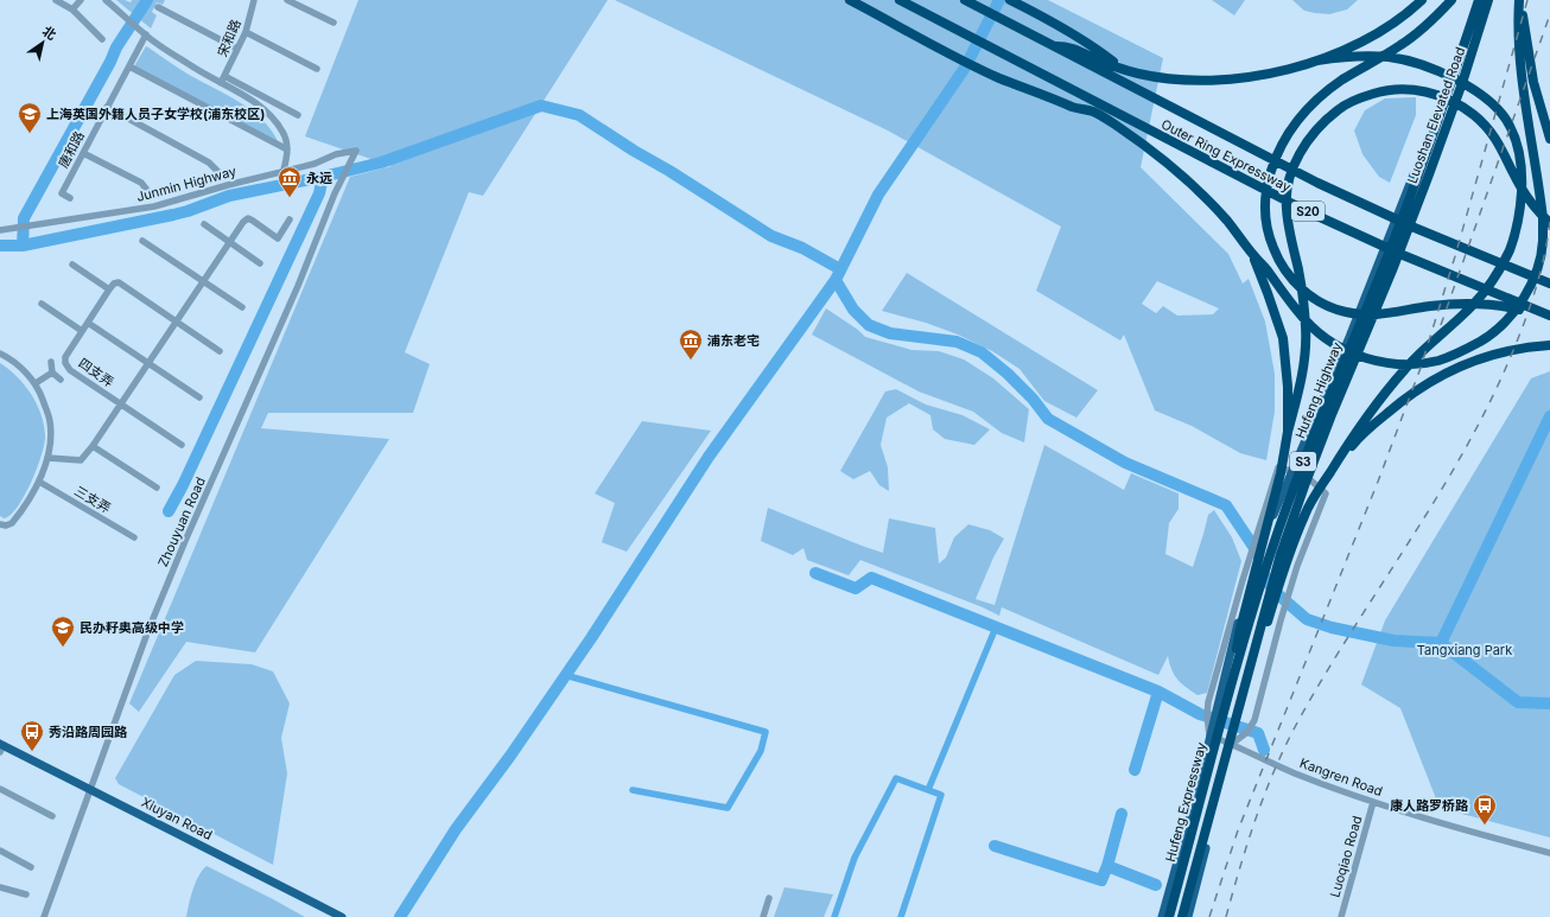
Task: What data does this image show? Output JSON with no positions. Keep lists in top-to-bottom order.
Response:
{
  "streets": {
    "highway": [
      "Luoshan Elevated Road",
      "Outer Ring Expressway",
      "S20",
      "Hufeng Highway",
      "S3",
      "Hufeng Expressway"
    ],
    "main road": ["Xiuyan Road"],
    "street": [
      "宋和路",
      "唐和路",
      "Junmin Highway",
      "四支弄",
      "三支弄",
      "Zhouyuan Road",
      "Kangren Road",
      "Luoqiao Road"
    ]
  },
  "crossings": [
    ["Luoshan Elevated Road", "Hufeng Highway"],
    ["Junmin Highway", "Zhouyuan Road"],
    ["Hufeng Highway", "Hufeng Expressway"],
    ["Zhouyuan Road", "Xiuyan Road"],
    ["Kangren Road", "Luoqiao Road"]
  ],
  "parks": ["Tangxiang Park"],
  "places": {
    "school or university": ["上海英国外籍人员子女学校(浦东校区)", "民办籽奥高级中学"],
    "museum": ["永远", "浦东老宅"],
    "bus stop": ["秀沿路周园路", "康人路罗桥路"]
  },
  "north": "top right"
}
